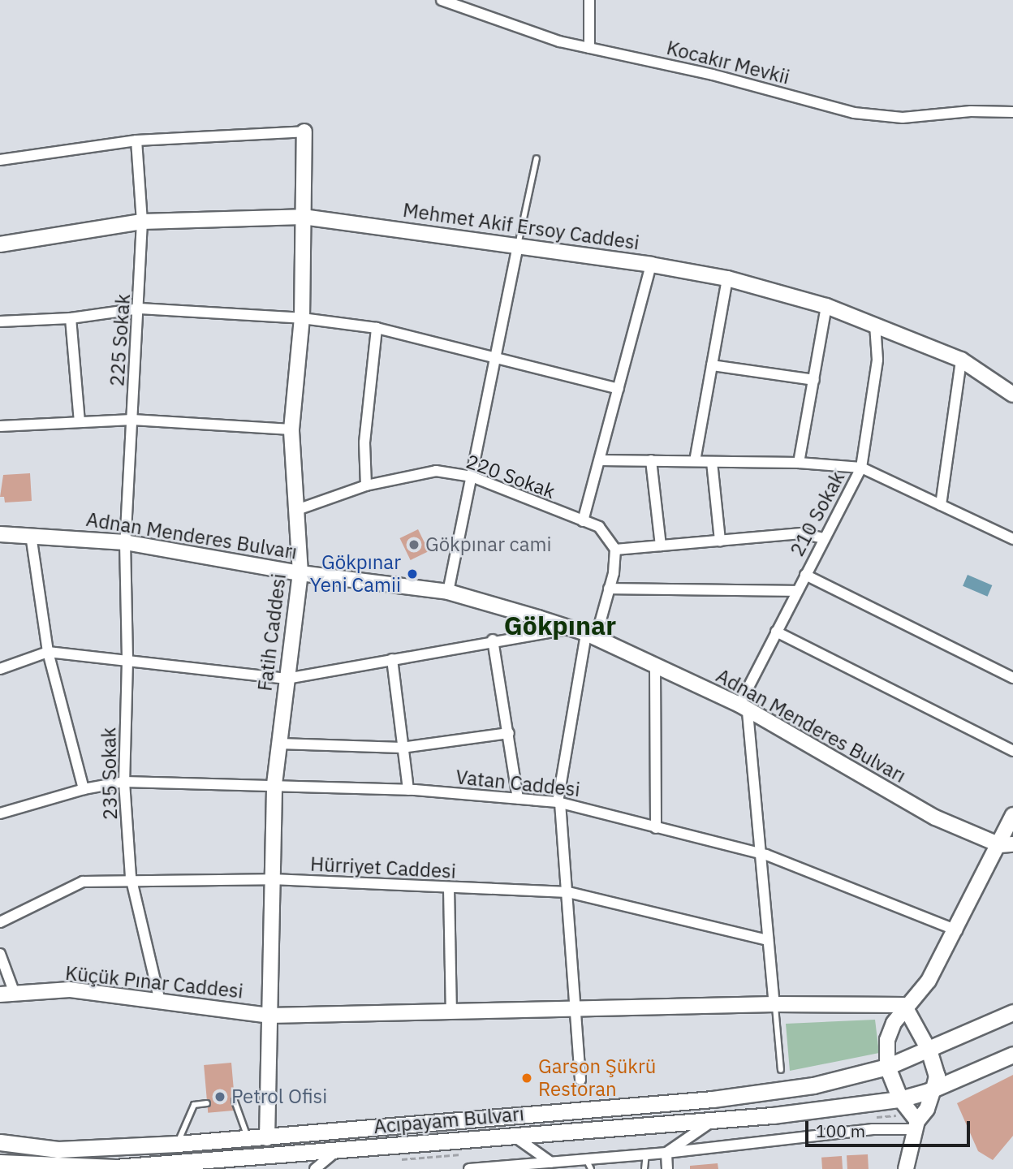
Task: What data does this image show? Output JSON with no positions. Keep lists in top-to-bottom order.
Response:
{
  "streets": {
    "main road": ["Acıpayam Bulvarı"],
    "street": [
      "Kocakır Mevkii",
      "Mehmet Akif Ersoy Caddesi",
      "225 Sokak",
      "220 Sokak",
      "210 Sokak",
      "Adnan Menderes Bulvarı",
      "Fatih Caddesi",
      "235 Sokak",
      "Vatan Caddesi",
      "Hürriyet Caddesi",
      "Küçük Pınar Caddesi"
    ]
  },
  "crossings": [
    ["Mehmet Akif Ersoy Caddesi", "225 Sokak"],
    ["Mehmet Akif Ersoy Caddesi", "210 Sokak"],
    ["Mehmet Akif Ersoy Caddesi", "Fatih Caddesi"],
    ["225 Sokak", "Adnan Menderes Bulvarı"],
    ["225 Sokak", "235 Sokak"],
    ["220 Sokak", "Fatih Caddesi"],
    ["210 Sokak", "Adnan Menderes Bulvarı"],
    ["Adnan Menderes Bulvarı", "Fatih Caddesi"],
    ["Adnan Menderes Bulvarı", "235 Sokak"],
    ["Fatih Caddesi", "Vatan Caddesi"],
    ["Fatih Caddesi", "Hürriyet Caddesi"],
    ["Fatih Caddesi", "Küçük Pınar Caddesi"],
    ["Fatih Caddesi", "Acıpayam Bulvarı"],
    ["235 Sokak", "Vatan Caddesi"],
    ["235 Sokak", "Hürriyet Caddesi"],
    ["235 Sokak", "Küçük Pınar Caddesi"]
  ],
  "districts": ["Gökpınar"],
  "places": [
    "Gökpınar cami",
    "Gökpınar Yeni Camii",
    "Garson Şükrü Restoran",
    "Petrol Ofisi"
  ],
  "scale_bar": "100 m"
}
